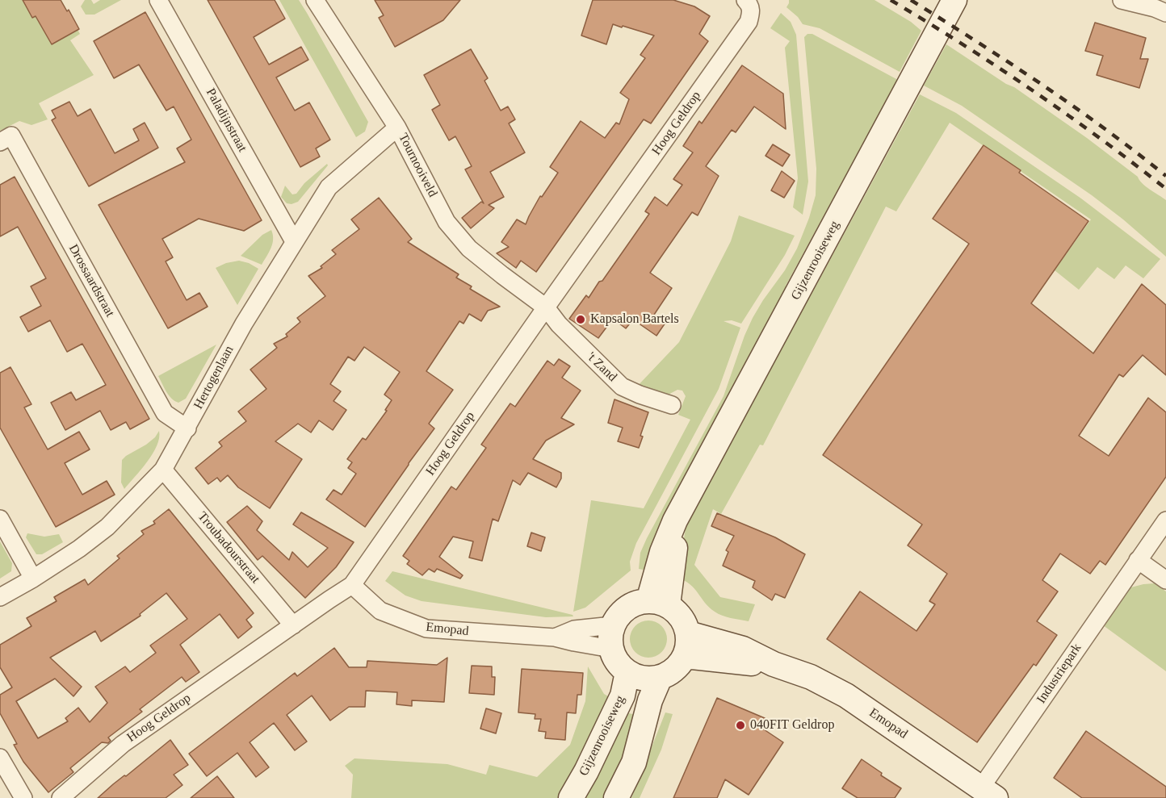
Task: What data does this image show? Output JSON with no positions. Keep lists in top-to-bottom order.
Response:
{
  "streets": {
    "main road": ["Gijzenrooiseweg", "Emopad"],
    "street": [
      "Paladijnstraat",
      "Hoog Geldrop",
      "Tournooiveld",
      "Drossaardstraat",
      "'t Zand",
      "Hertogenlaan",
      "Troubadourstraat",
      "Industriepark"
    ]
  },
  "crossings": [
    ["Paladijnstraat", "Hertogenlaan"],
    ["Hoog Geldrop", "Tournooiveld"],
    ["Hoog Geldrop", "'t Zand"],
    ["Hoog Geldrop", "Troubadourstraat"],
    ["Hoog Geldrop", "Emopad"],
    ["Tournooiveld", "'t Zand"],
    ["Tournooiveld", "Hertogenlaan"],
    ["Gijzenrooiseweg", "Emopad"],
    ["Drossaardstraat", "Hertogenlaan"],
    ["Hertogenlaan", "Troubadourstraat"],
    ["Emopad", "Industriepark"]
  ],
  "places": ["Kapsalon Bartels", "040FIT Geldrop"]
}
